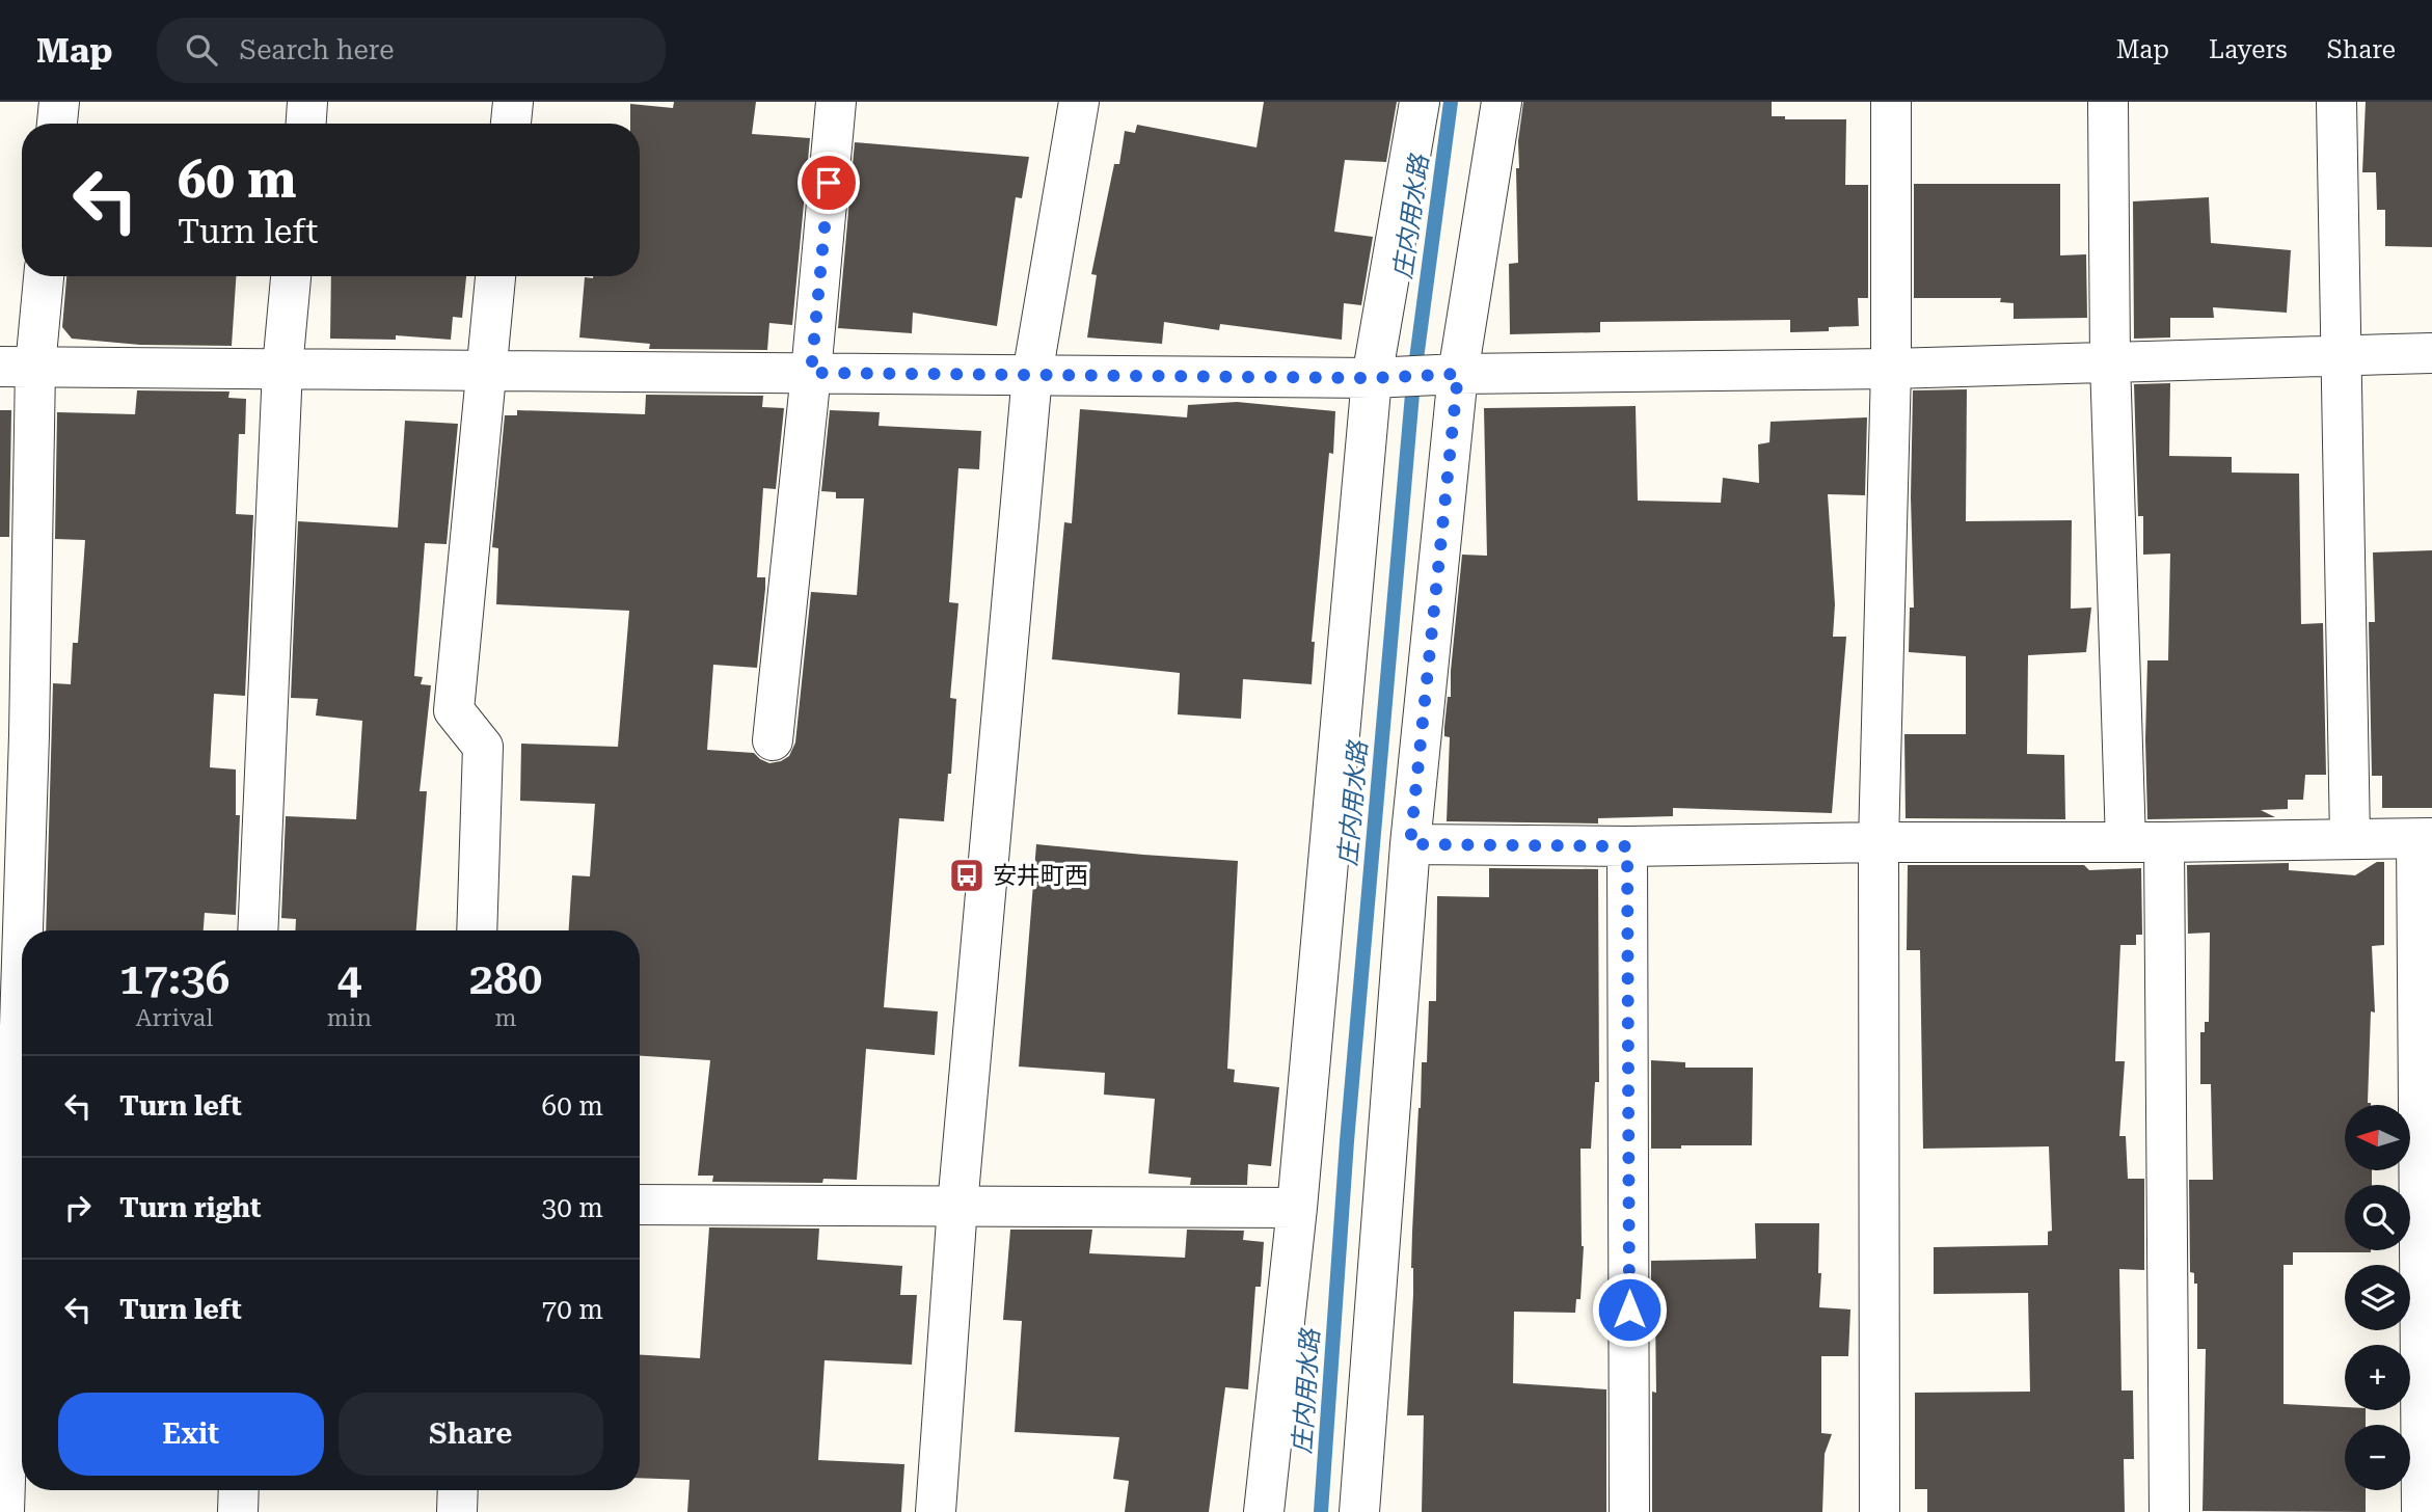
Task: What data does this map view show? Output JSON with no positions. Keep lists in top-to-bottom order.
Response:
{
  "water": ["庄内用水路"],
  "places": {
    "bus stop": ["安井町西"]
  },
  "north": "left",
  "page": {
    "header": "Map",
    "search": "Search here",
    "nav": ["Map", "Layers", "Share"],
    "turn": ["60 m", "Turn left"],
    "eta": [
      "17:36",
      "Arrival",
      "4",
      "min",
      "280",
      "m"
    ],
    "list": [
      {
        "name": "Turn left",
        "value": "60 m"
      },
      {
        "name": "Turn right",
        "value": "30 m"
      },
      {
        "name": "Turn left",
        "value": "70 m"
      }
    ],
    "map_buttons": ["+", "−"],
    "buttons": ["Exit", "Share"]
  }
}
